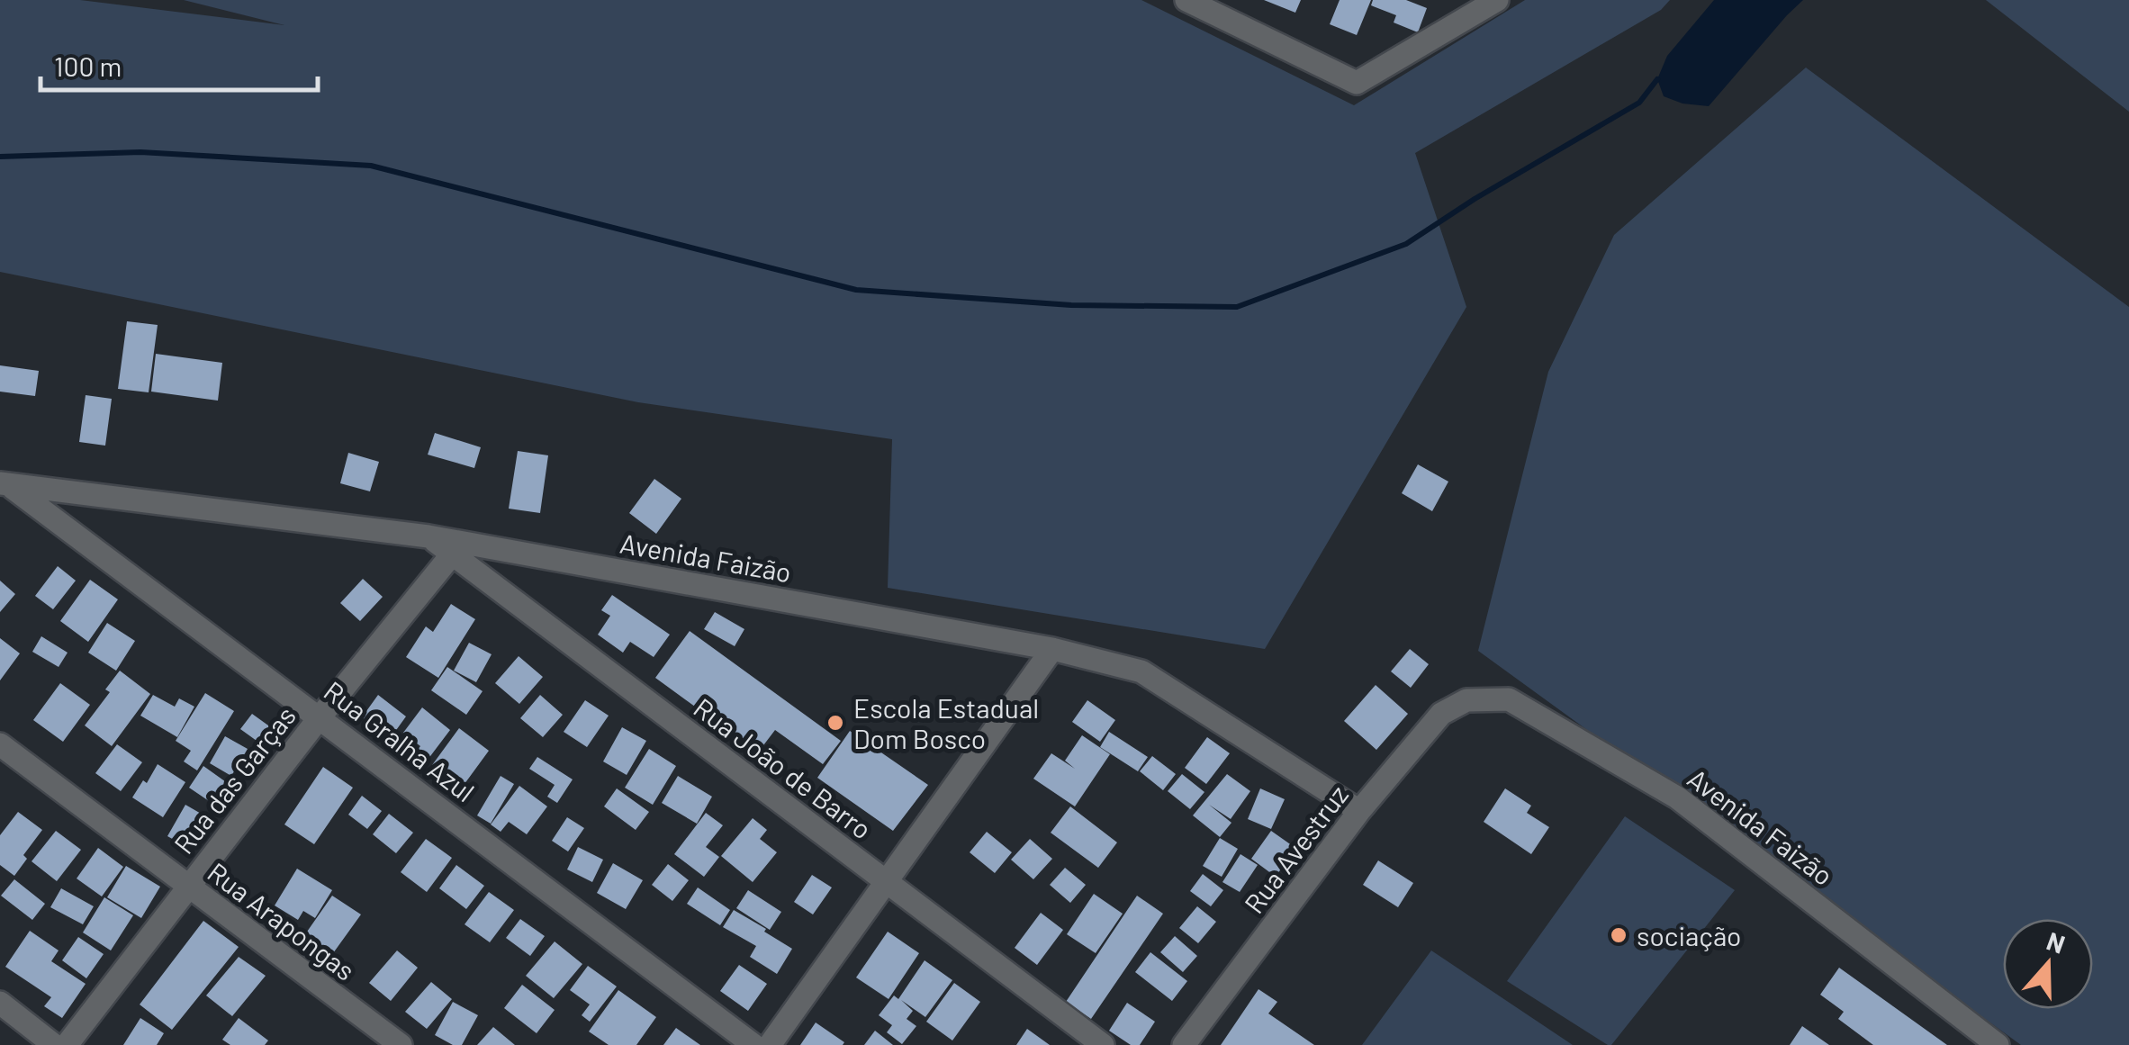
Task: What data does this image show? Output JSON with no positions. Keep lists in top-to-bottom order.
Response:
{
  "streets": {
    "street": [
      "Avenida Faizão",
      "Rua Gralha Azul",
      "Rua João de Barro",
      "Rua das Garças",
      "Rua Avestruz",
      "Rua Arapongas"
    ]
  },
  "crossings": [
    ["Avenida Faizão", "Rua Gralha Azul"],
    ["Avenida Faizão", "Rua João de Barro"],
    ["Avenida Faizão", "Rua Avestruz"],
    ["Rua Gralha Azul", "Rua das Garças"],
    ["Rua João de Barro", "Rua das Garças"],
    ["Rua das Garças", "Rua Arapongas"]
  ],
  "places": ["Escola Estadual Dom Bosco", "sociação"],
  "scale_bar": "100 m",
  "north": "top"
}
